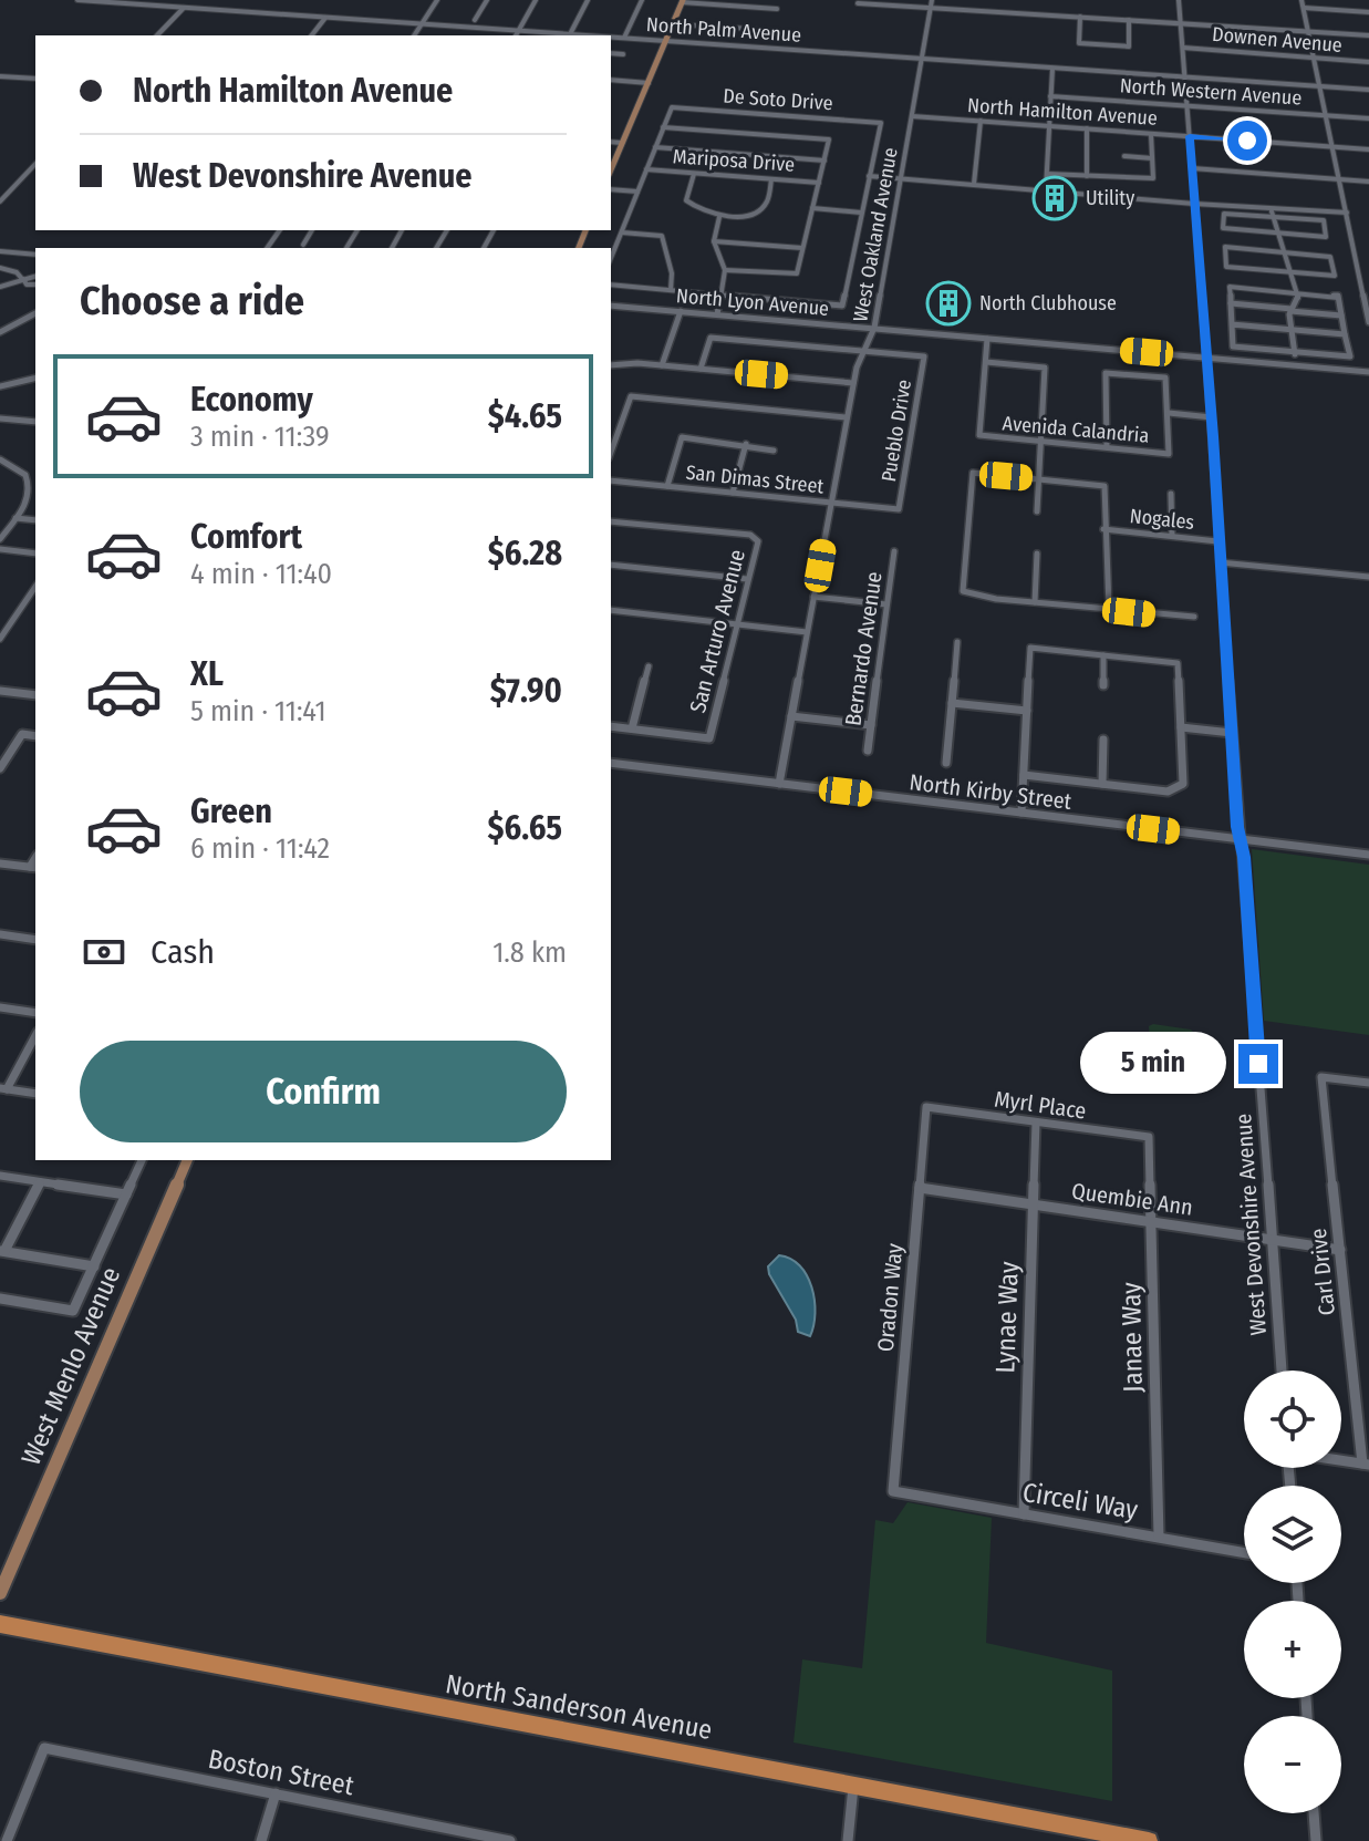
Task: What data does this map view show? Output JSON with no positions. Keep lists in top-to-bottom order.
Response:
{
  "streets": {
    "highway": ["North Sanderson Avenue"],
    "main road": ["West Menlo Avenue"],
    "street": [
      "North Palm Avenue",
      "Downen Avenue",
      "North Western Avenue",
      "De Soto Drive",
      "North Hamilton Avenue",
      "Mariposa Drive",
      "West Oakland Avenue",
      "North Lyon Avenue",
      "Avenida Calandria",
      "Pueblo Drive",
      "San Dimas Street",
      "Nogales",
      "San Arturo Avenue",
      "Bernardo Avenue",
      "North Kirby Street",
      "Myrl Place",
      "Quembie Ann",
      "West Devonshire Avenue",
      "Carl Drive",
      "Oradon Way",
      "Lynae Way",
      "Janae Way",
      "Circeli Way",
      "Boston Street"
    ]
  },
  "crossings": [
    ["North Palm Avenue", "West Oakland Avenue"],
    ["North Palm Avenue", "West Devonshire Avenue"],
    ["Downen Avenue", "West Devonshire Avenue"],
    ["North Western Avenue", "West Devonshire Avenue"],
    ["North Hamilton Avenue", "West Oakland Avenue"],
    ["North Hamilton Avenue", "West Devonshire Avenue"],
    ["West Oakland Avenue", "North Lyon Avenue"],
    ["West Oakland Avenue", "Pueblo Drive"],
    ["West Oakland Avenue", "San Dimas Street"],
    ["West Oakland Avenue", "North Kirby Street"],
    ["North Lyon Avenue", "West Devonshire Avenue"],
    ["Pueblo Drive", "San Dimas Street"],
    ["Nogales", "West Devonshire Avenue"],
    ["North Kirby Street", "West Devonshire Avenue"],
    ["Myrl Place", "Oradon Way"],
    ["Myrl Place", "Lynae Way"],
    ["Myrl Place", "Janae Way"],
    ["Quembie Ann", "West Devonshire Avenue"],
    ["Quembie Ann", "Carl Drive"],
    ["Quembie Ann", "Oradon Way"],
    ["Quembie Ann", "Lynae Way"],
    ["Quembie Ann", "Janae Way"],
    ["Oradon Way", "Circeli Way"],
    ["Lynae Way", "Circeli Way"],
    ["Janae Way", "Circeli Way"]
  ],
  "places": {
    "building": ["Utility", "North Clubhouse"]
  },
  "page": {
    "banner": ["North Hamilton Avenue", "West Devonshire Avenue"],
    "heading": "Choose a ride",
    "list": [
      {
        "name": "Economy",
        "note": "3 min · 11:39",
        "value": "$4.65"
      },
      {
        "name": "Comfort",
        "note": "4 min · 11:40",
        "value": "$6.28"
      },
      {
        "name": "XL",
        "note": "5 min · 11:41",
        "value": "$7.90"
      },
      {
        "name": "Green",
        "note": "6 min · 11:42",
        "value": "$6.65"
      }
    ],
    "pay": ["Cash", "1.8 km"],
    "buttons": "Confirm",
    "bubble": "5 min",
    "map_buttons": ["+", "−"]
  }
}
